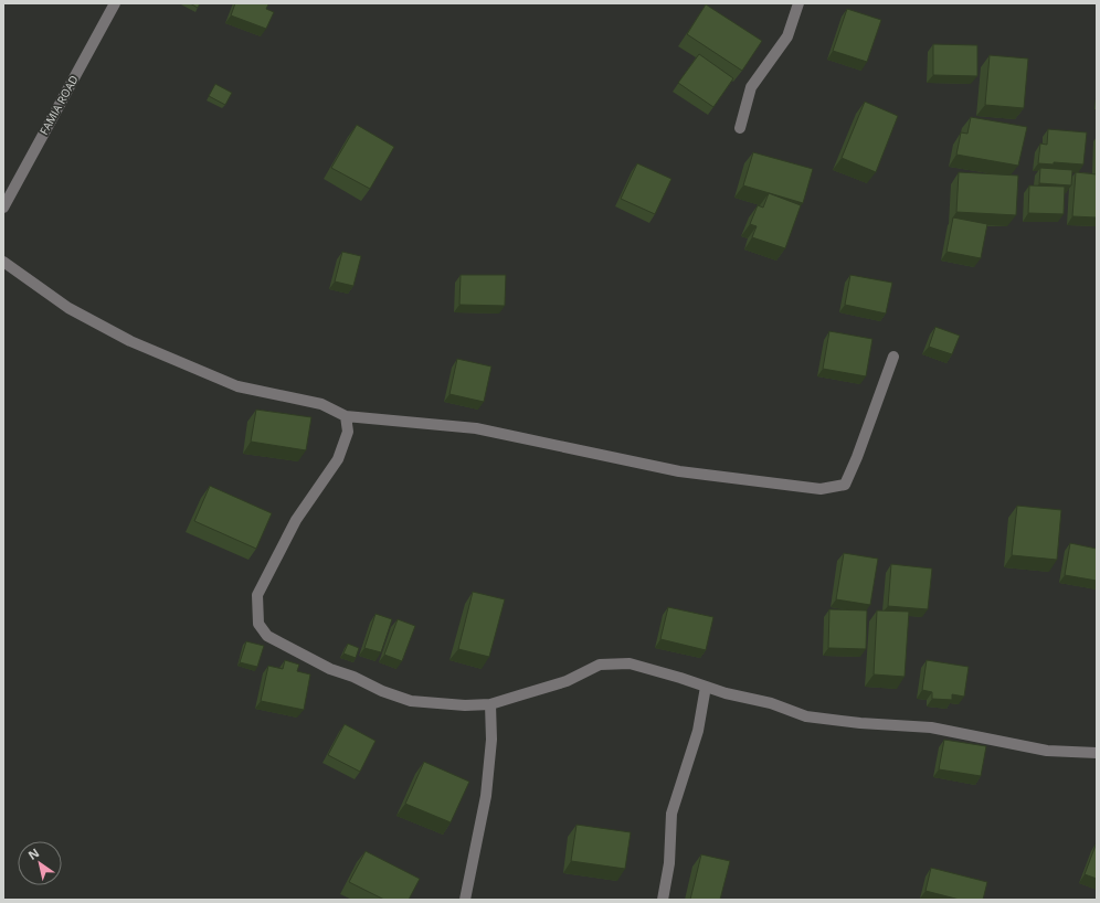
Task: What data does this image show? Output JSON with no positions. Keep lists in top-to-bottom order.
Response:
{
  "streets": {
    "street": ["FAMIA ROAD"]
  },
  "north": "top left"
}
